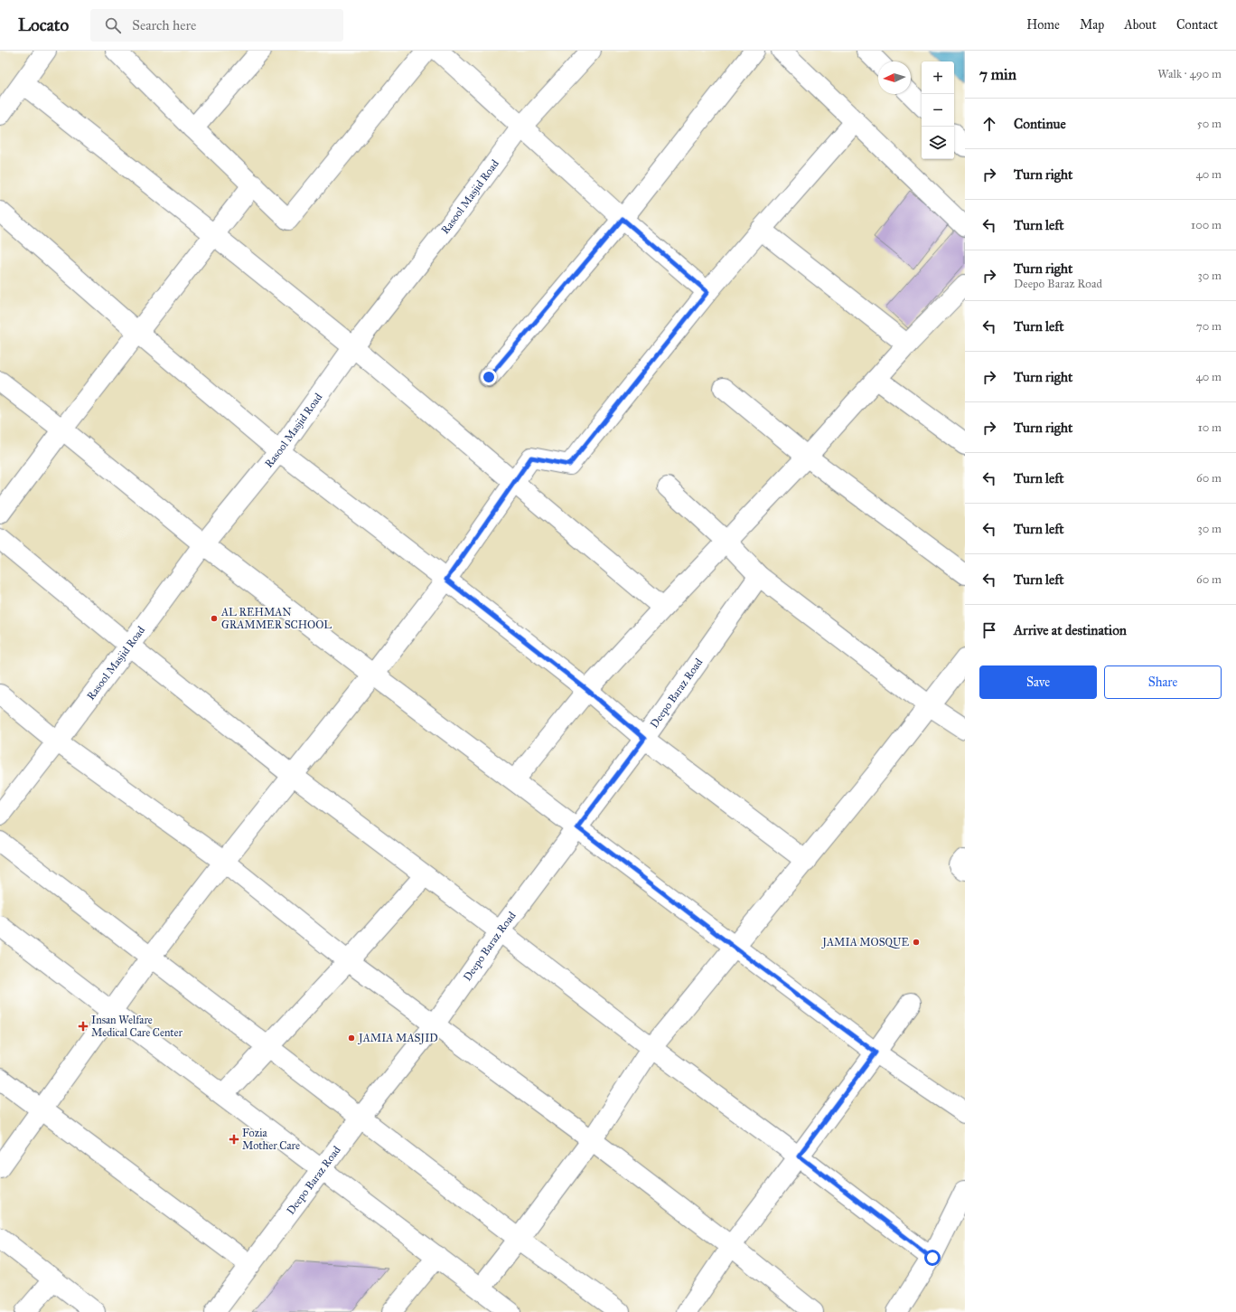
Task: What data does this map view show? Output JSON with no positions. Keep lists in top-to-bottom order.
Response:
{
  "streets": {
    "street": ["Rasool Masjid Road", "Deepo Baraz Road"]
  },
  "places": {
    "other": ["AL REHMAN GRAMMER SCHOOL", "JAMIA MOSQUE", "JAMIA MASJID"],
    "health": ["Insan Welfare Medical Care Center", "Fozia Mother Care"]
  },
  "north": "left",
  "page": {
    "header": "Locato",
    "search": "Search here",
    "nav": [
      "Home",
      "Map",
      "About",
      "Contact"
    ],
    "heading": ["7 min", "Walk · 490 m"],
    "map_buttons": ["+", "−"],
    "list": [
      ["Continue", "50 m"],
      ["Turn right", "40 m"],
      ["Turn left", "100 m"],
      ["Turn right", "Deepo Baraz Road", "30 m"],
      ["Turn left", "70 m"],
      ["Turn right", "40 m"],
      ["Turn right", "10 m"],
      ["Turn left", "60 m"],
      ["Turn left", "30 m"],
      ["Turn left", "60 m"],
      "Arrive at destination"
    ],
    "buttons": ["Save", "Share"]
  }
}
